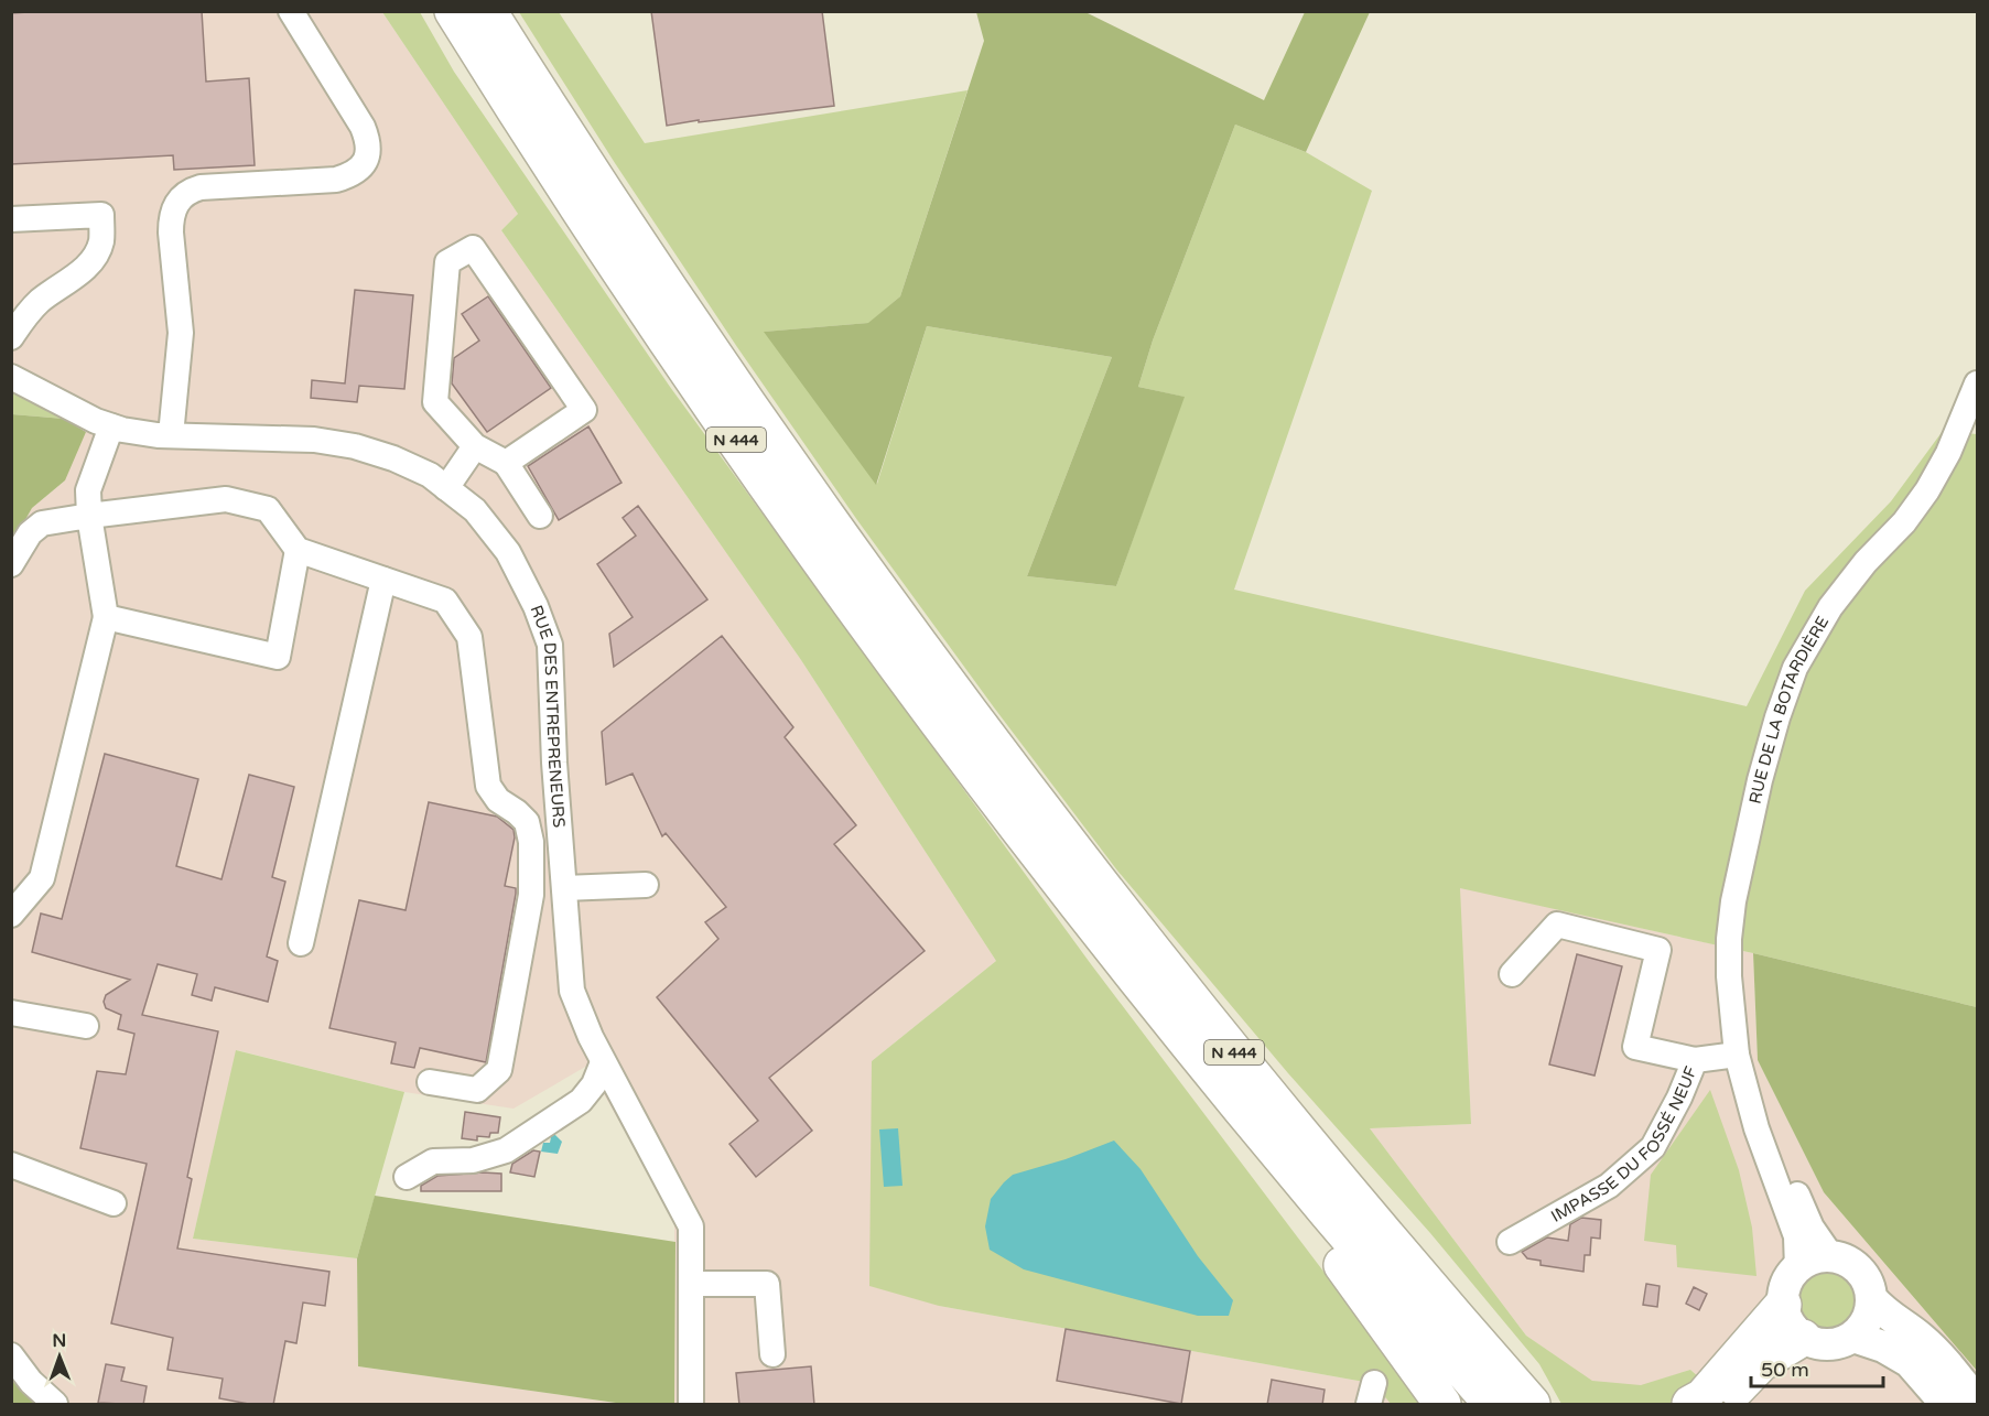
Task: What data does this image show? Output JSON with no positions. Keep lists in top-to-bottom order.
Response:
{
  "streets": {
    "highway": ["N 444"],
    "street": ["RUE DE LA BOTARDIÈRE", "RUE DES ENTREPRENEURS", "IMPASSE DU FOSSÉ NEUF"]
  },
  "crossings": [
    ["RUE DE LA BOTARDIÈRE", "IMPASSE DU FOSSÉ NEUF"]
  ],
  "scale_bar": "50 m",
  "north": "top"
}
